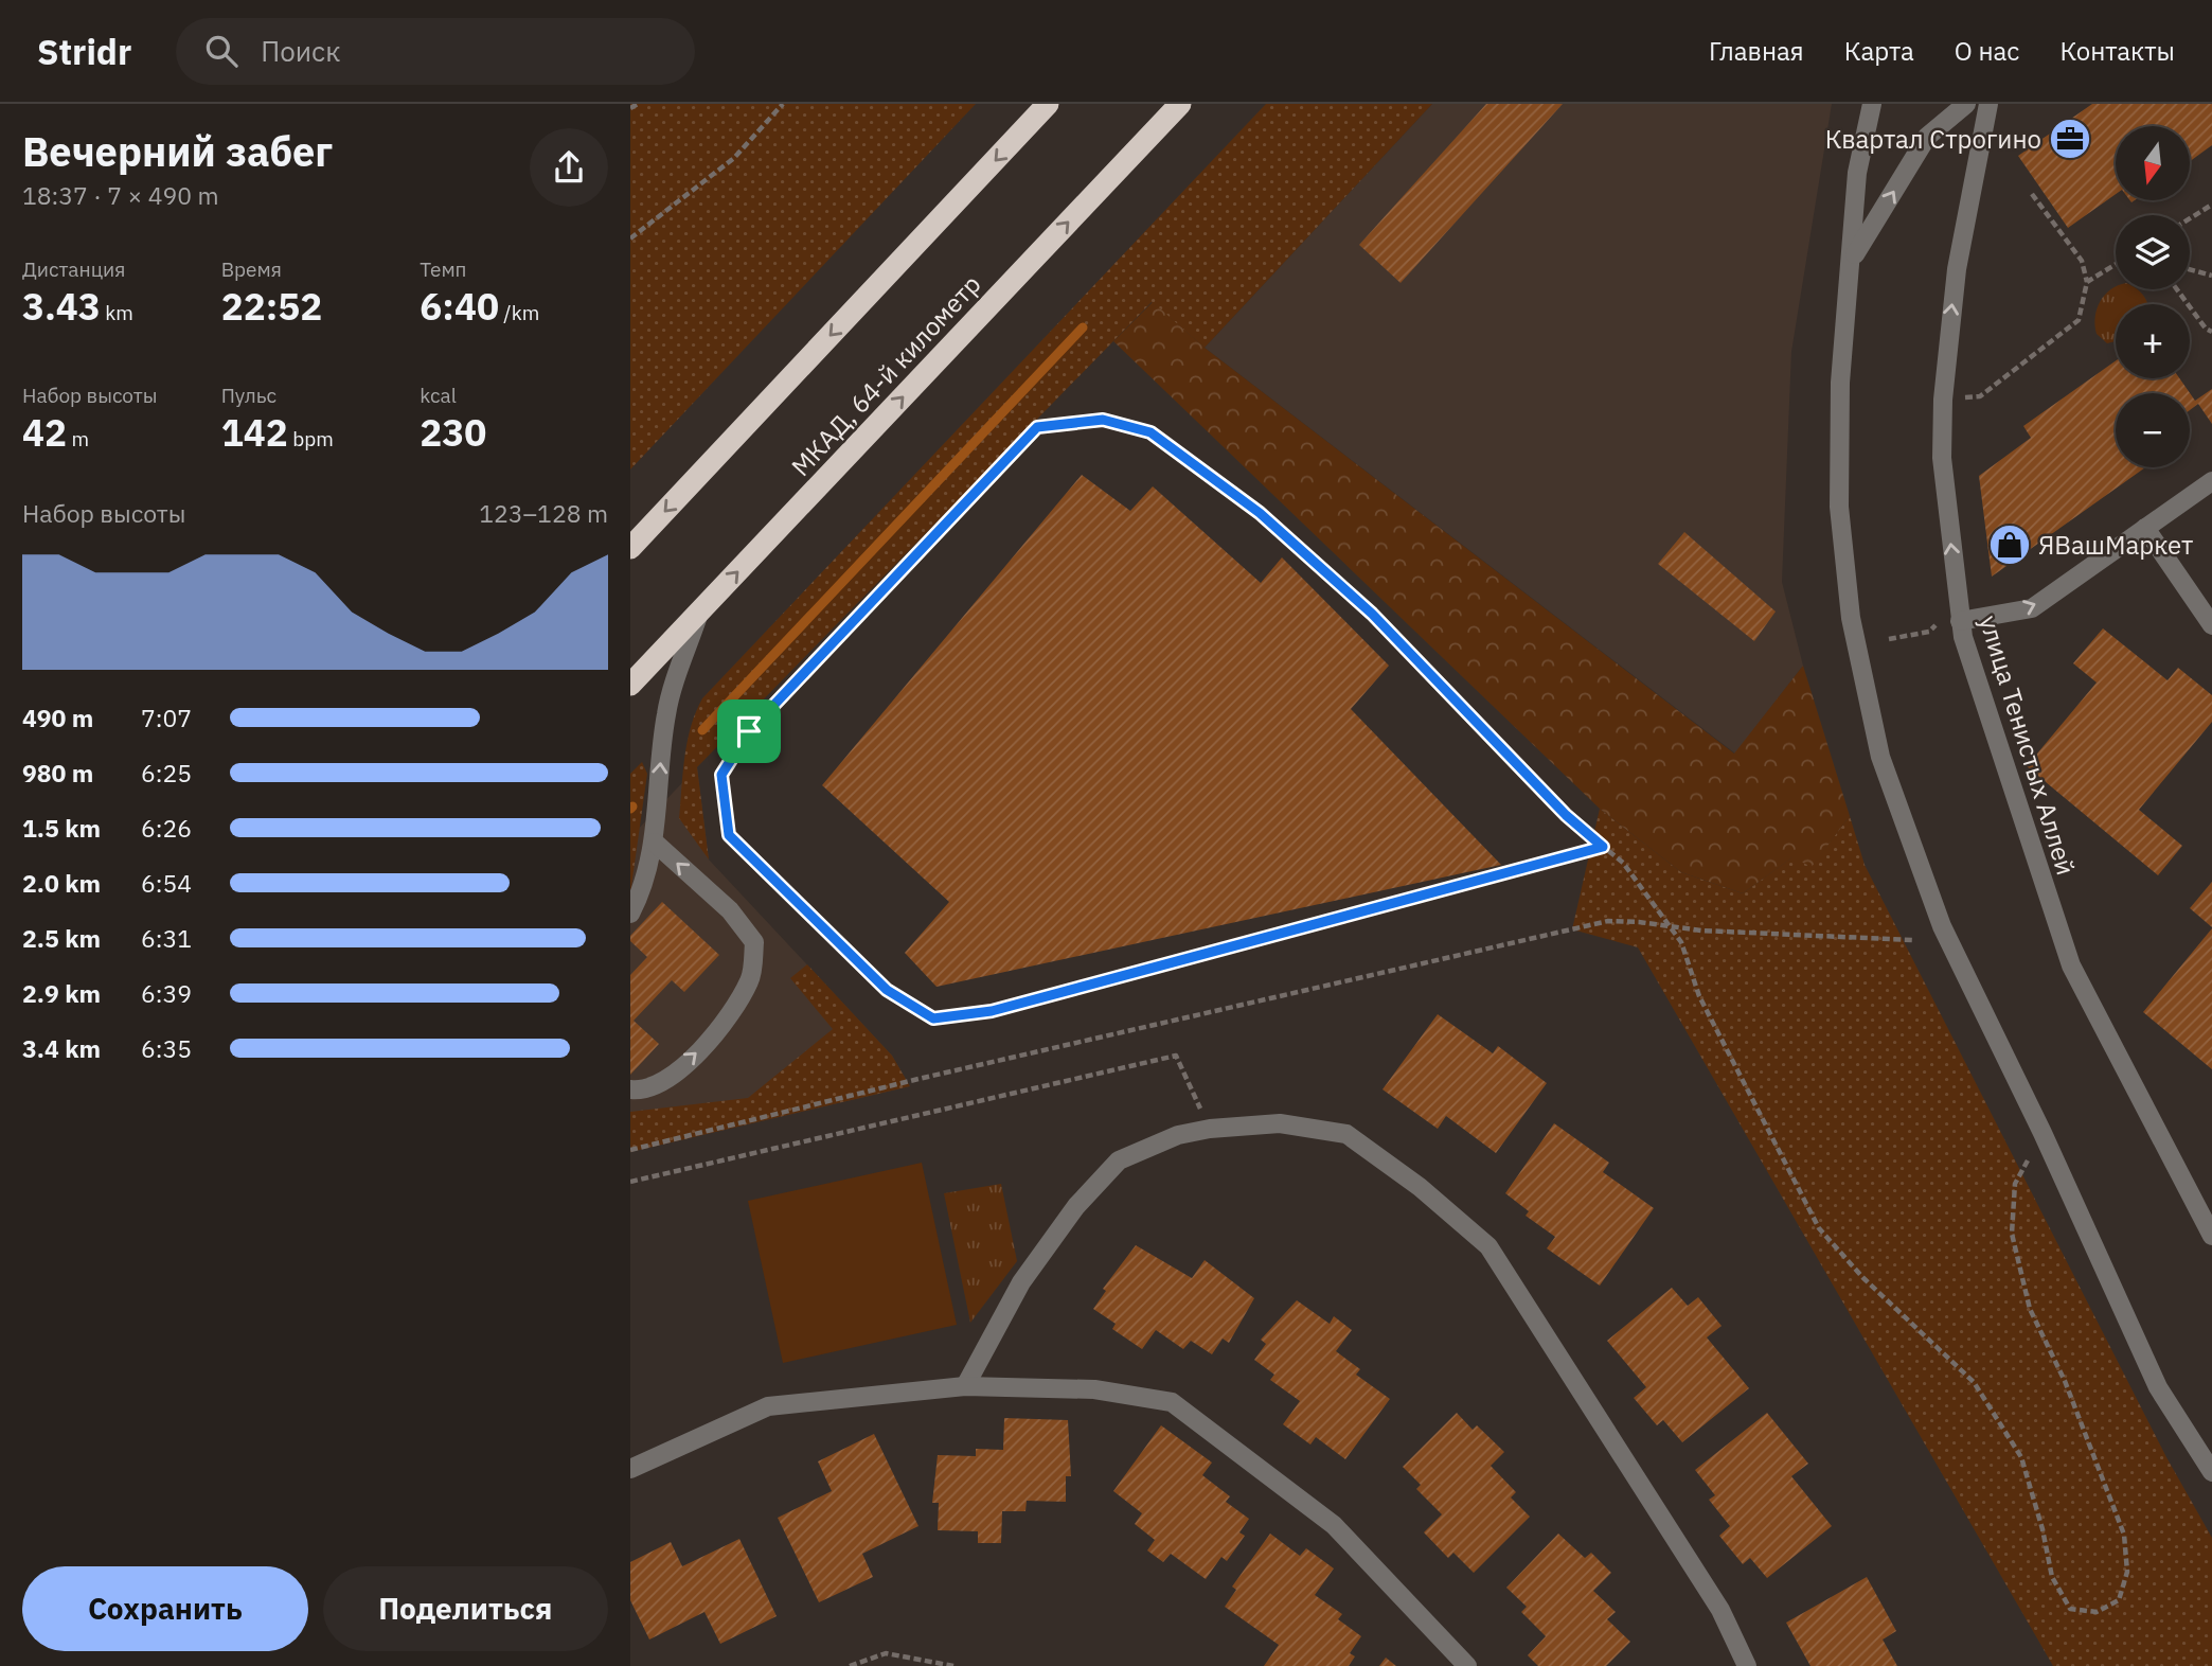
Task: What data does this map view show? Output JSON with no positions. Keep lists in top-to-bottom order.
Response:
{
  "streets": {
    "highway": ["МКАД, 64-й километр"],
    "street": ["улица Тенистых Аллей"]
  },
  "places": {
    "office": ["Квартал Строгино"],
    "shop": ["ЯВашМаркет"]
  },
  "north": "bottom",
  "page": {
    "header": "Stridr",
    "search": "Поиск",
    "nav": [
      "Главная",
      "Карта",
      "О нас",
      "Контакты"
    ],
    "heading": ["Вечерний забег", "18:37 · 7 × 490 m"],
    "map_buttons": ["+", "−"],
    "stats": [
      ["Дистанция", "3.43 km"],
      ["Время", "22:52"],
      ["Темп", "6:40 /km"],
      ["Набор высоты", "42 m"],
      ["Пульс", "142 bpm"],
      ["kcal", "230"]
    ],
    "chart": ["Набор высоты", "123–128 m"],
    "list": [
      {
        "name": "490 m",
        "note": "7:07"
      },
      {
        "name": "980 m",
        "note": "6:25"
      },
      {
        "name": "1.5 km",
        "note": "6:26"
      },
      {
        "name": "2.0 km",
        "note": "6:54"
      },
      {
        "name": "2.5 km",
        "note": "6:31"
      },
      {
        "name": "2.9 km",
        "note": "6:39"
      },
      {
        "name": "3.4 km",
        "note": "6:35"
      }
    ],
    "buttons": ["Сохранить", "Поделиться"]
  }
}
